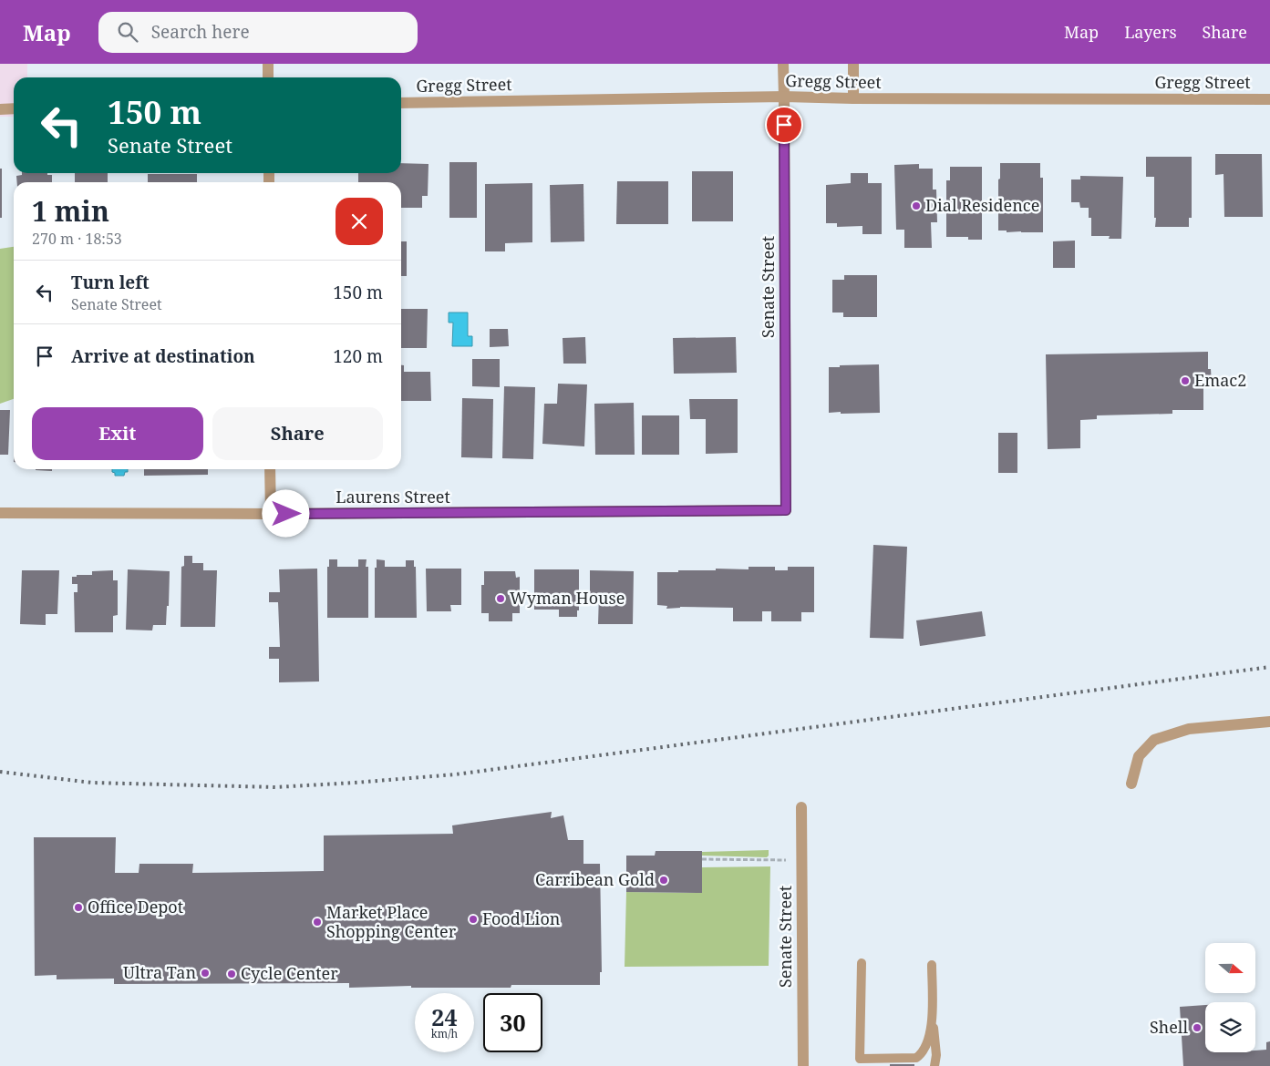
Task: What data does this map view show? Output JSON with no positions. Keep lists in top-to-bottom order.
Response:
{
  "streets": {
    "street": ["Gregg Street", "Senate Street", "Laurens Street"]
  },
  "crossings": [
    ["Gregg Street", "Senate Street"],
    ["Senate Street", "Laurens Street"]
  ],
  "places": [
    "Dial Residence",
    "Emac2",
    "Wyman House",
    "Carribean Gold",
    "Office Depot",
    "Food Lion",
    "Market Place Shopping Center",
    "Ultra Tan",
    "Cycle Center",
    "Shell"
  ],
  "north": "right",
  "page": {
    "header": "Map",
    "search": "Search here",
    "nav": ["Map", "Layers", "Share"],
    "turn": ["150 m", "Senate Street"],
    "heading": ["1 min", "270 m · 18:53"],
    "list": [
      {
        "name": "Turn left",
        "note": "Senate Street",
        "value": "150 m"
      },
      {
        "name": "Arrive at destination",
        "value": "120 m"
      }
    ],
    "buttons": ["Exit", "Share"],
    "speed": "24 km/h",
    "limit": "30"
  }
}
